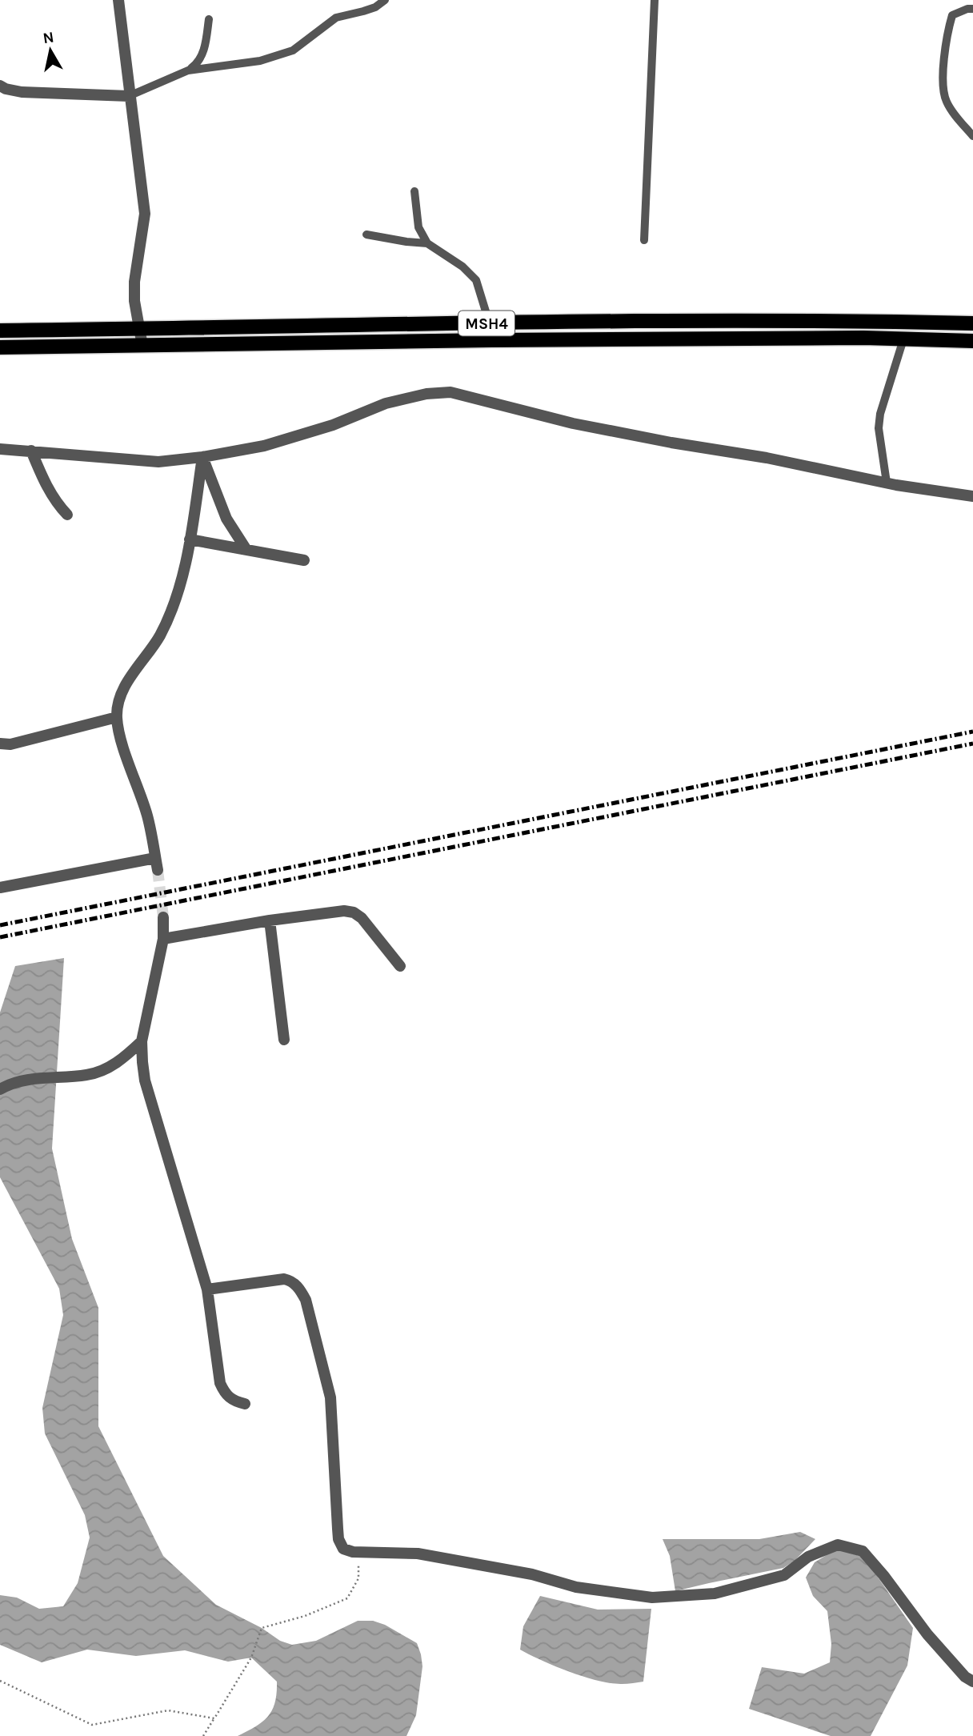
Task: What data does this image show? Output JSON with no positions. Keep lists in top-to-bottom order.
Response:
{
  "streets": {
    "main road": ["MSH4"]
  },
  "north": "top"
}
